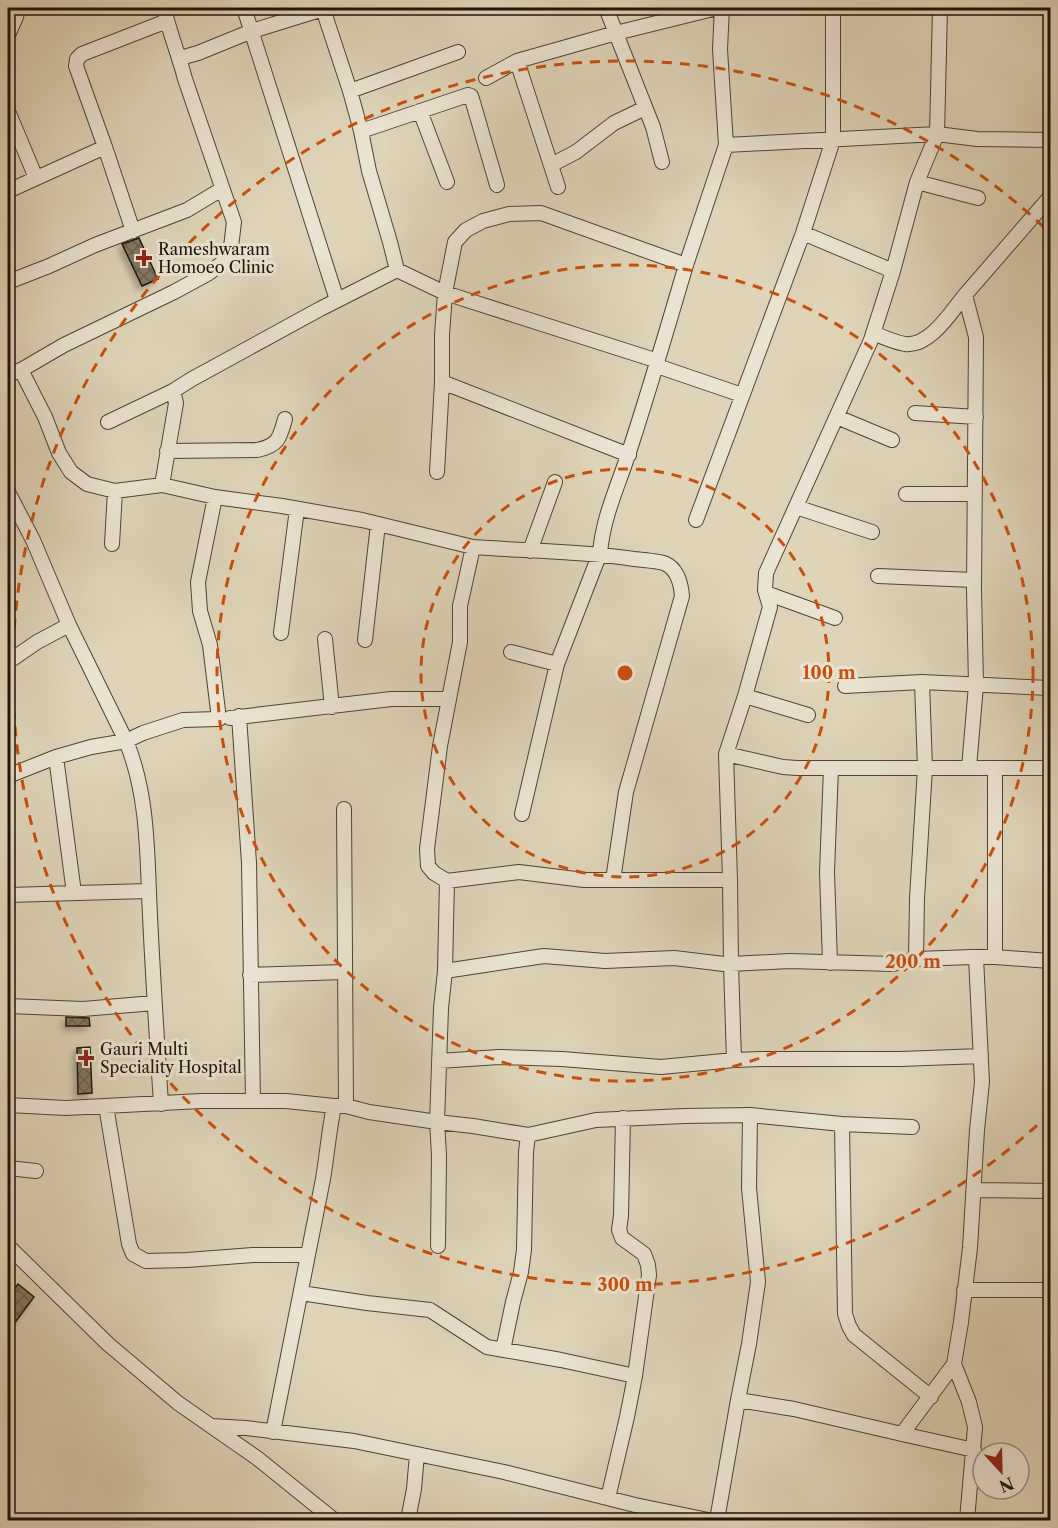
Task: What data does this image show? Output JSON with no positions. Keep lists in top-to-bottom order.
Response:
{
  "places": {
    "health": ["Rameshwaram Homoeo Clinic", "Gauri Multi Speciality Hospital"]
  },
  "north": "bottom",
  "rings": ["100 m", "200 m", "300 m"]
}
